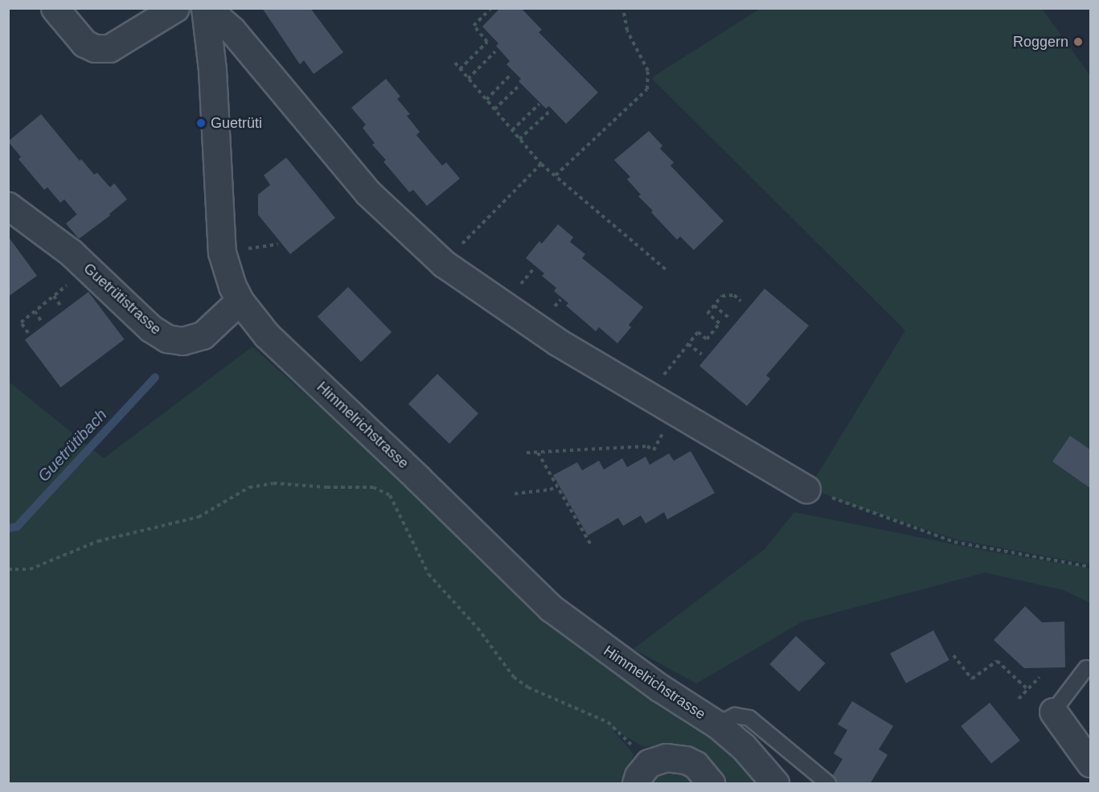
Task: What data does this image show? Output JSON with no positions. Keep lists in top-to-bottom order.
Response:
{
  "streets": {
    "street": ["Guetrütistrasse", "Himmelrichstrasse"]
  },
  "crossings": [
    ["Guetrütistrasse", "Himmelrichstrasse"]
  ],
  "water": ["Guetrütibach"],
  "places": ["Roggern", "Guetrüti"]
}
